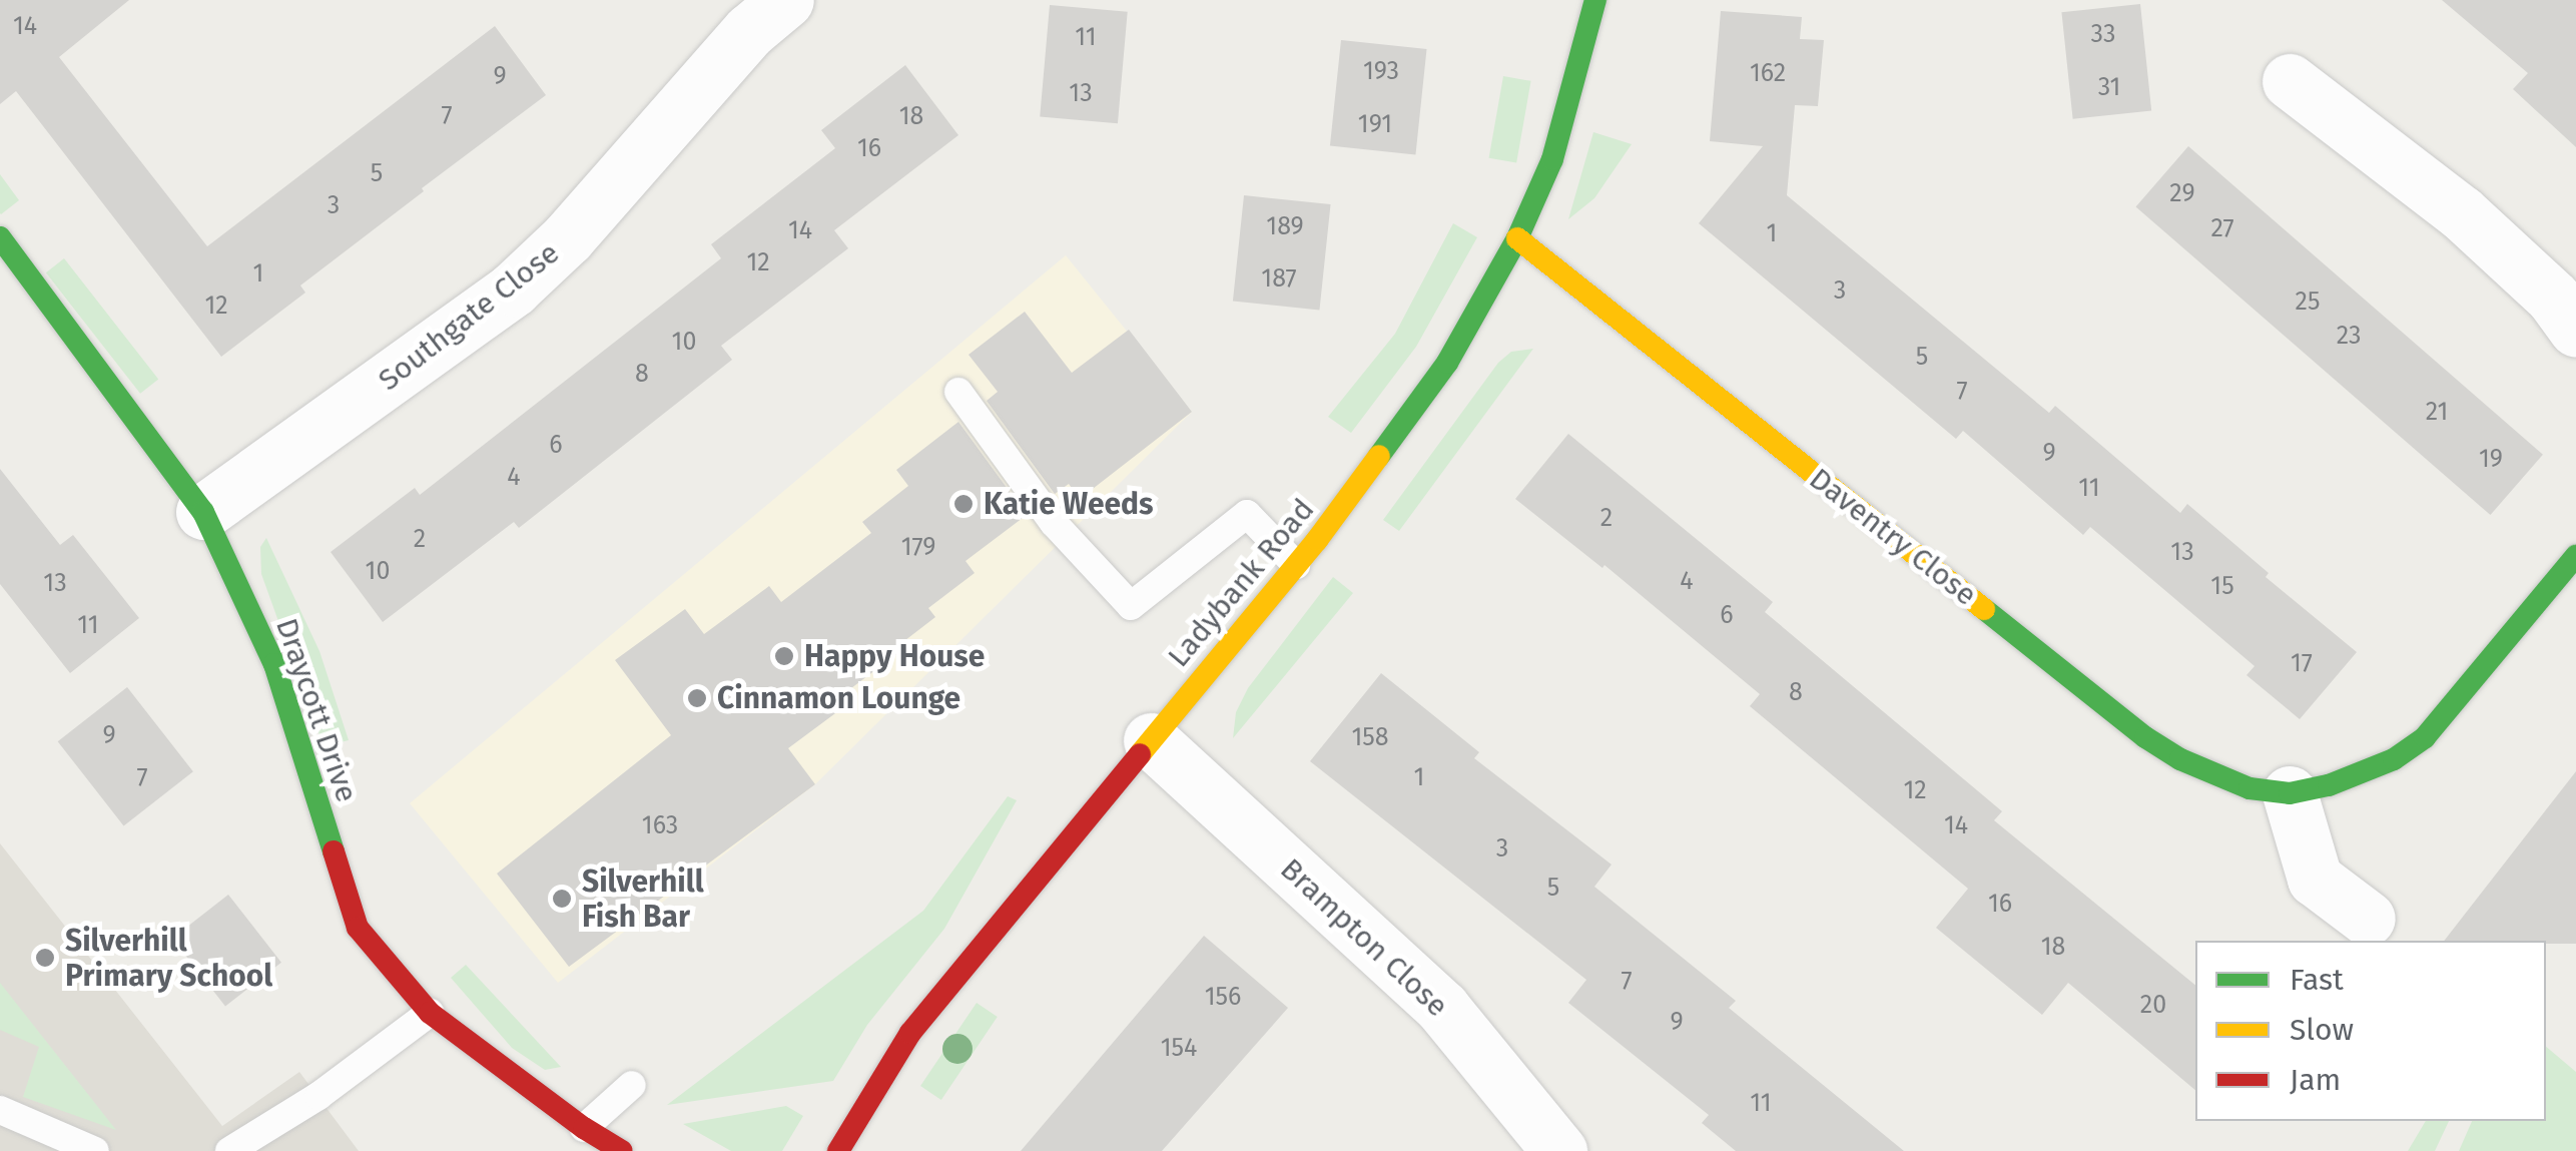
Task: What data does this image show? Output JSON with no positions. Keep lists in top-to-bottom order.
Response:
{
  "streets": {
    "street": [
      "Southgate Close",
      "Daventry Close",
      "Ladybank Road",
      "Draycott Drive",
      "Brampton Close"
    ]
  },
  "crossings": [
    ["Southgate Close", "Draycott Drive"],
    ["Daventry Close", "Ladybank Road"],
    ["Ladybank Road", "Brampton Close"]
  ],
  "places": [
    "Katie Weeds",
    "Happy House",
    "Cinnamon Lounge",
    "Silverhill Fish Bar",
    "Silverhill Primary School"
  ],
  "house_numbers": [
    "14",
    "33",
    "11",
    "193",
    "162",
    "9",
    "31",
    "13",
    "7",
    "18",
    "191",
    "16",
    "5",
    "29",
    "3",
    "189",
    "27",
    "14",
    "1",
    "12",
    "1",
    "187",
    "3",
    "25",
    "12",
    "23",
    "10",
    "5",
    "8",
    "7",
    "21",
    "6",
    "9",
    "19",
    "4",
    "11",
    "2",
    "2",
    "179",
    "13",
    "10",
    "4",
    "13",
    "15",
    "6",
    "11",
    "17",
    "8",
    "9",
    "158",
    "7",
    "1",
    "12",
    "163",
    "14",
    "3",
    "5",
    "16",
    "18",
    "7",
    "156",
    "20",
    "9",
    "154",
    "11"
  ],
  "legend": ["Fast", "Slow", "Jam"]
}
